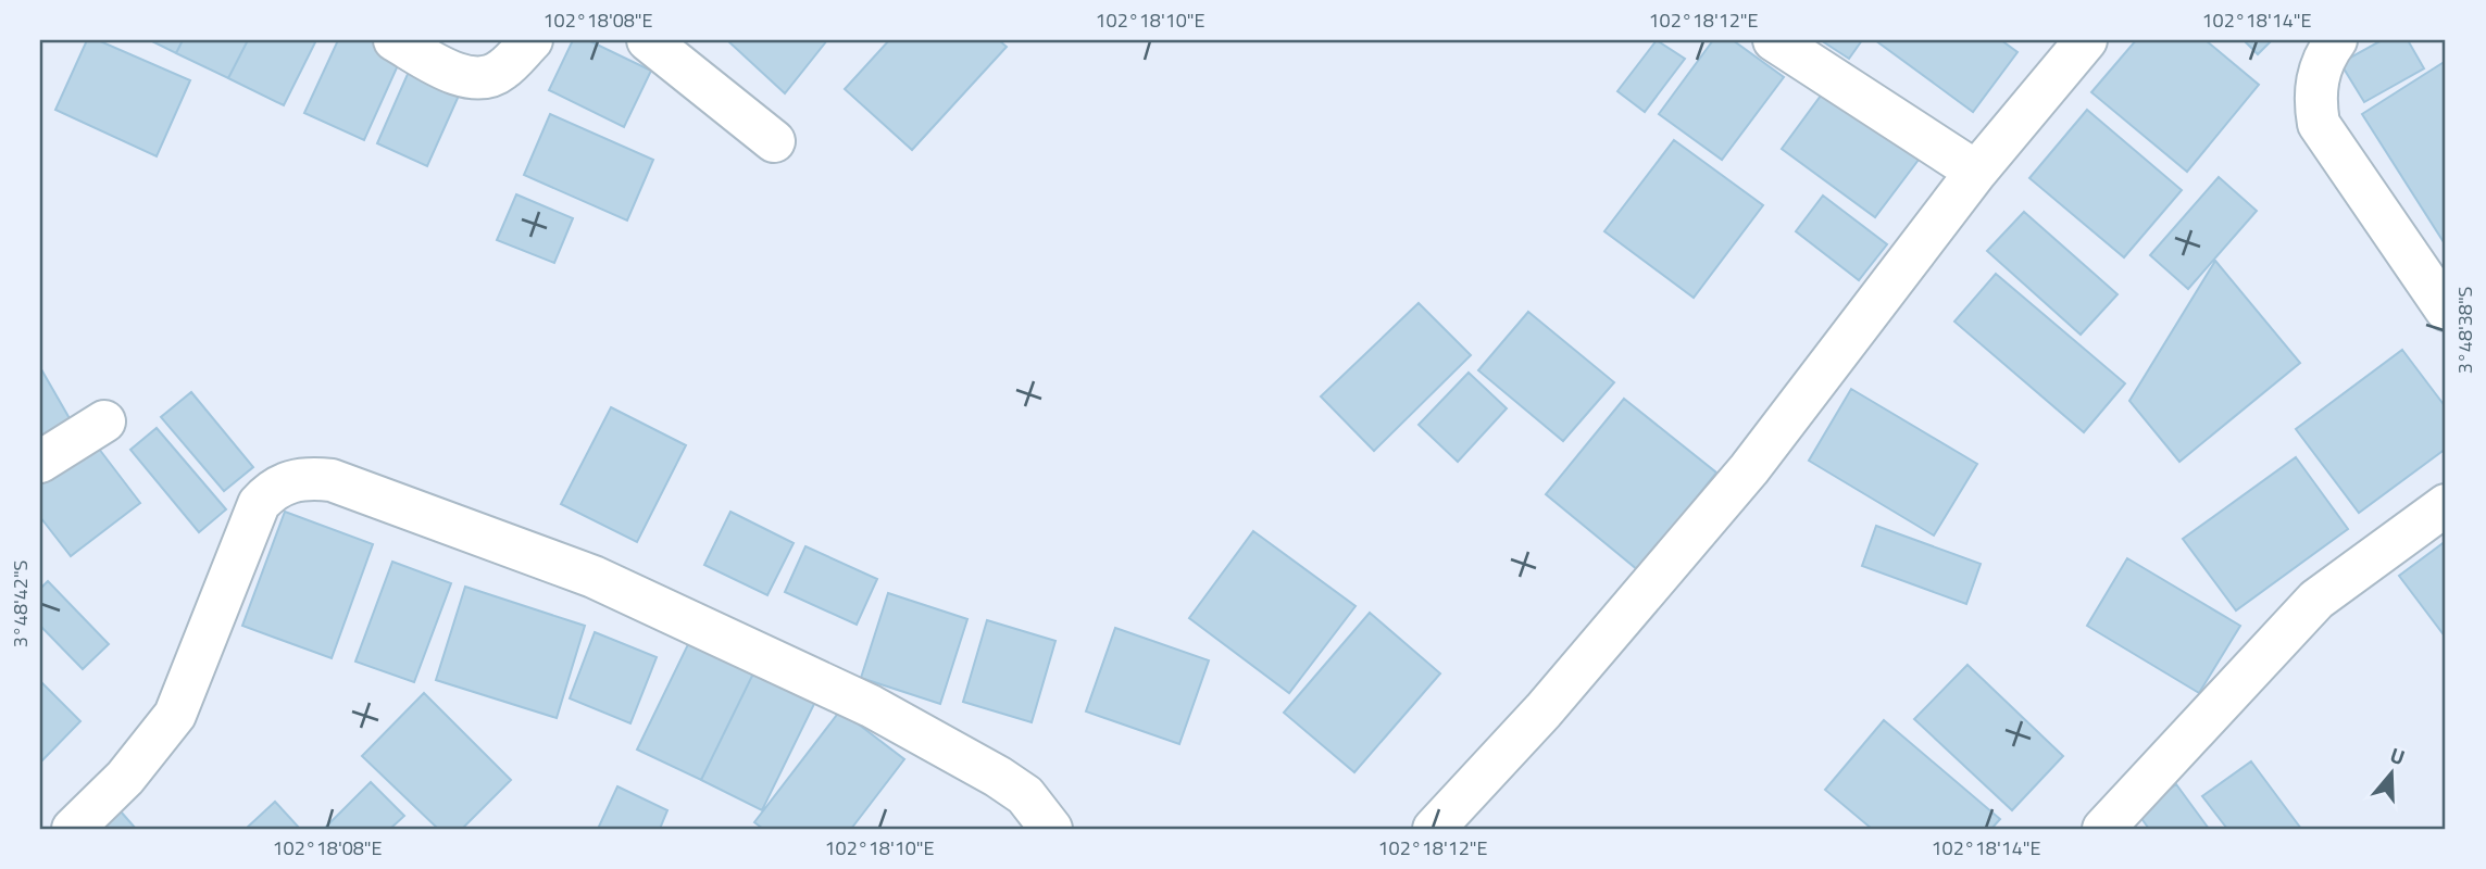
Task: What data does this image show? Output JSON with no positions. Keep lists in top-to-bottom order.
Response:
{
  "north": "top",
  "coordinates": [
    "102°18'08\"E",
    "102°18'10\"E",
    "102°18'12\"E",
    "102°18'14\"E",
    "3°48'38\"S",
    "3°48'42\"S"
  ]
}
